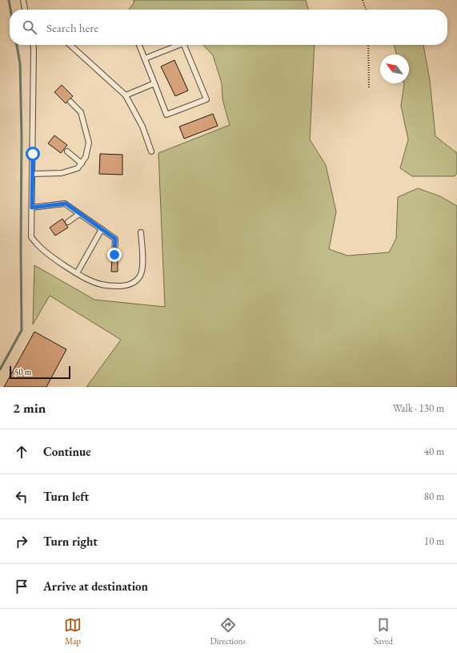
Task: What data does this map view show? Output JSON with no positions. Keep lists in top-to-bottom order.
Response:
{
  "scale_bar": "50 m",
  "north": "top left",
  "page": {
    "search": "Search here",
    "scale": "50 m",
    "heading": ["2 min", "Walk · 130 m"],
    "list": [
      ["Continue", "40 m"],
      ["Turn left", "80 m"],
      ["Turn right", "10 m"],
      "Arrive at destination"
    ],
    "nav": ["Map", "Directions", "Saved"]
  }
}
